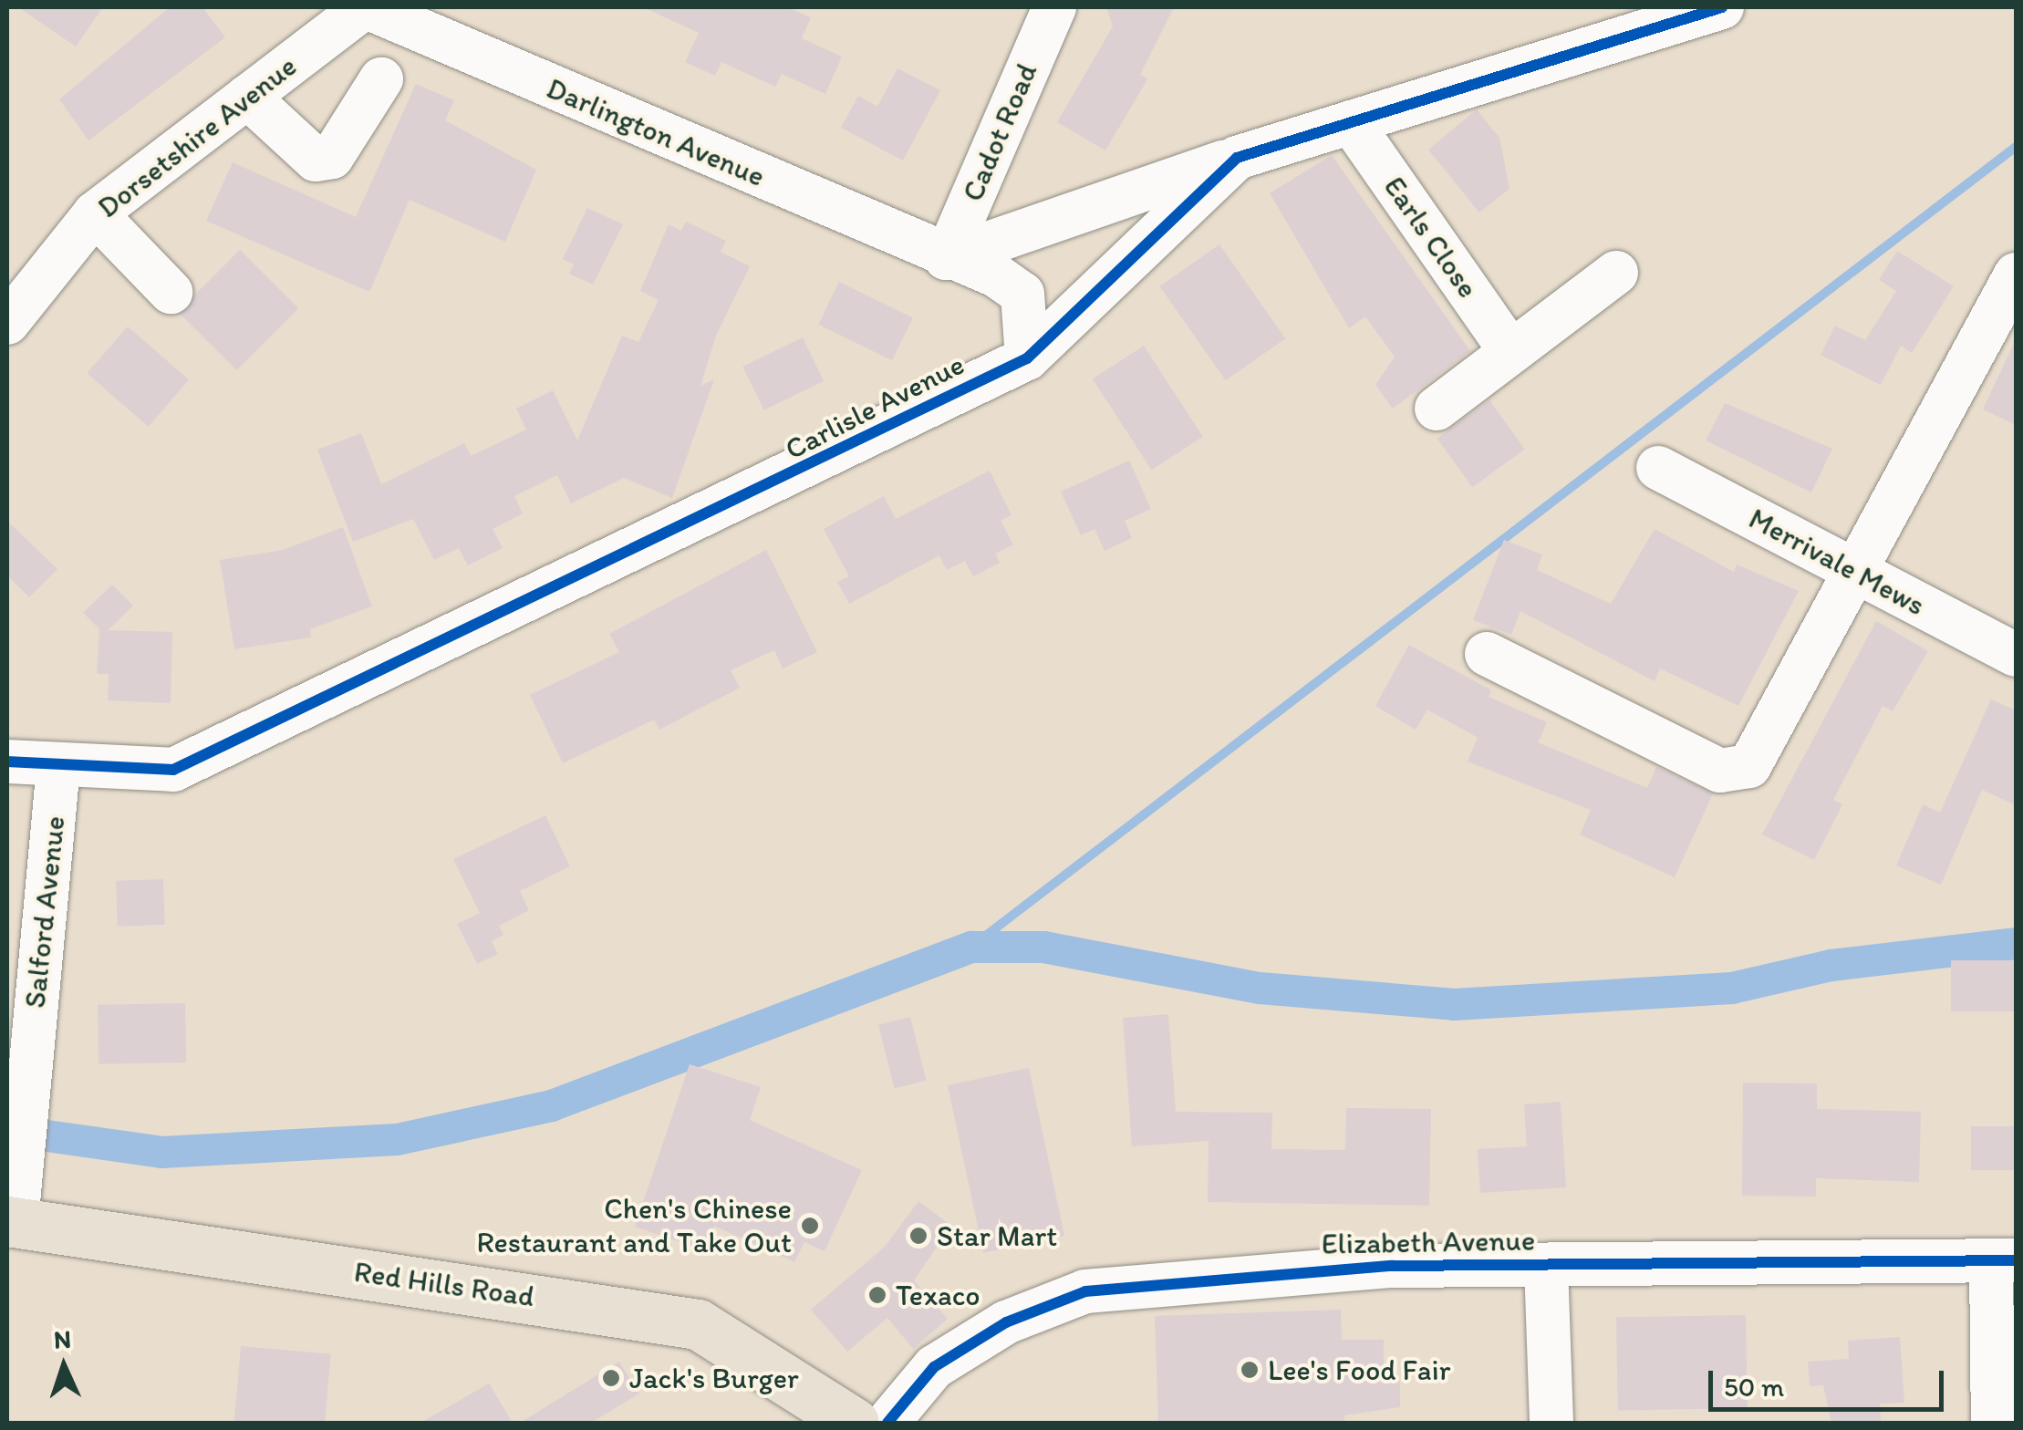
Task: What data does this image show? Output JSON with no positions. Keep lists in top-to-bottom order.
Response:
{
  "streets": {
    "main road": ["Red Hills Road"],
    "street": [
      "Darlington Avenue",
      "Cadot Road",
      "Dorsetshire Avenue",
      "Earls Close",
      "Carlisle Avenue",
      "Merrivale Mews",
      "Salford Avenue",
      "Elizabeth Avenue"
    ]
  },
  "crossings": [
    ["Darlington Avenue", "Cadot Road"],
    ["Darlington Avenue", "Dorsetshire Avenue"],
    ["Darlington Avenue", "Carlisle Avenue"],
    ["Earls Close", "Carlisle Avenue"],
    ["Carlisle Avenue", "Salford Avenue"],
    ["Salford Avenue", "Red Hills Road"]
  ],
  "places": [
    "Chen's Chinese Restaurant and Take Out",
    "Star Mart",
    "Texaco",
    "Lee's Food Fair",
    "Jack's Burger"
  ],
  "scale_bar": "50 m",
  "north": "top"
}
